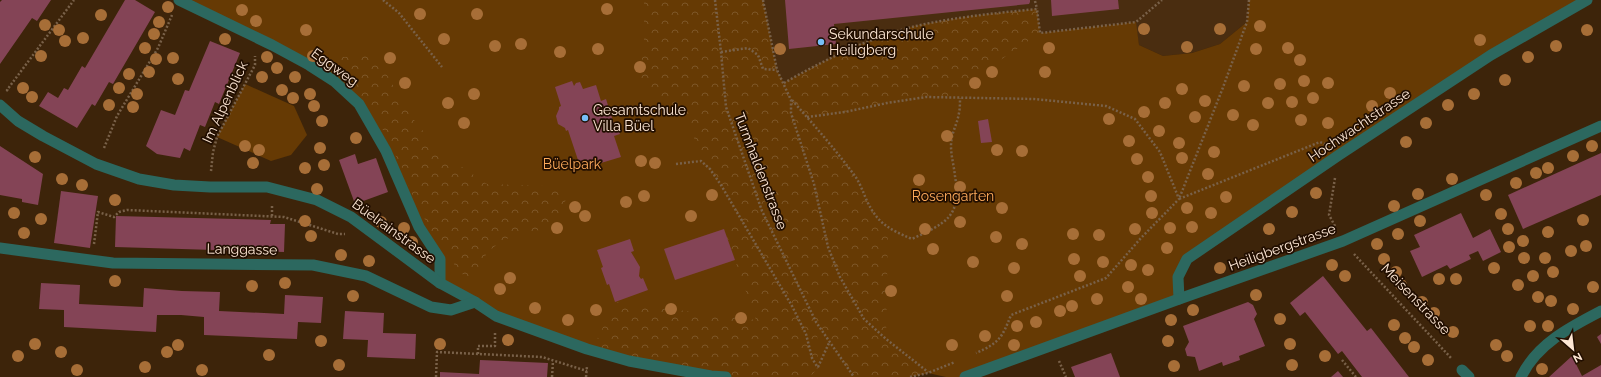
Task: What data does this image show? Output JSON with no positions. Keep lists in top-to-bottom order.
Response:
{
  "streets": {
    "street": [
      "Eggweg",
      "Hochwachtstrasse",
      "Büelrainstrasse",
      "Heiligbergstrasse",
      "Langgasse"
    ],
    "path": ["Im Alpenblick", "Turmhaldenstrasse", "Meisenstrasse"]
  },
  "crossings": [
    ["Eggweg", "Büelrainstrasse"],
    ["Hochwachtstrasse", "Heiligbergstrasse"],
    ["Büelrainstrasse", "Langgasse"],
    ["Heiligbergstrasse", "Meisenstrasse"]
  ],
  "parks": ["Büelpark", "Rosengarten"],
  "places": ["Sekundarschule Heiligberg", "Gesamtschule Villa Büel"],
  "north": "bottom right"
}
